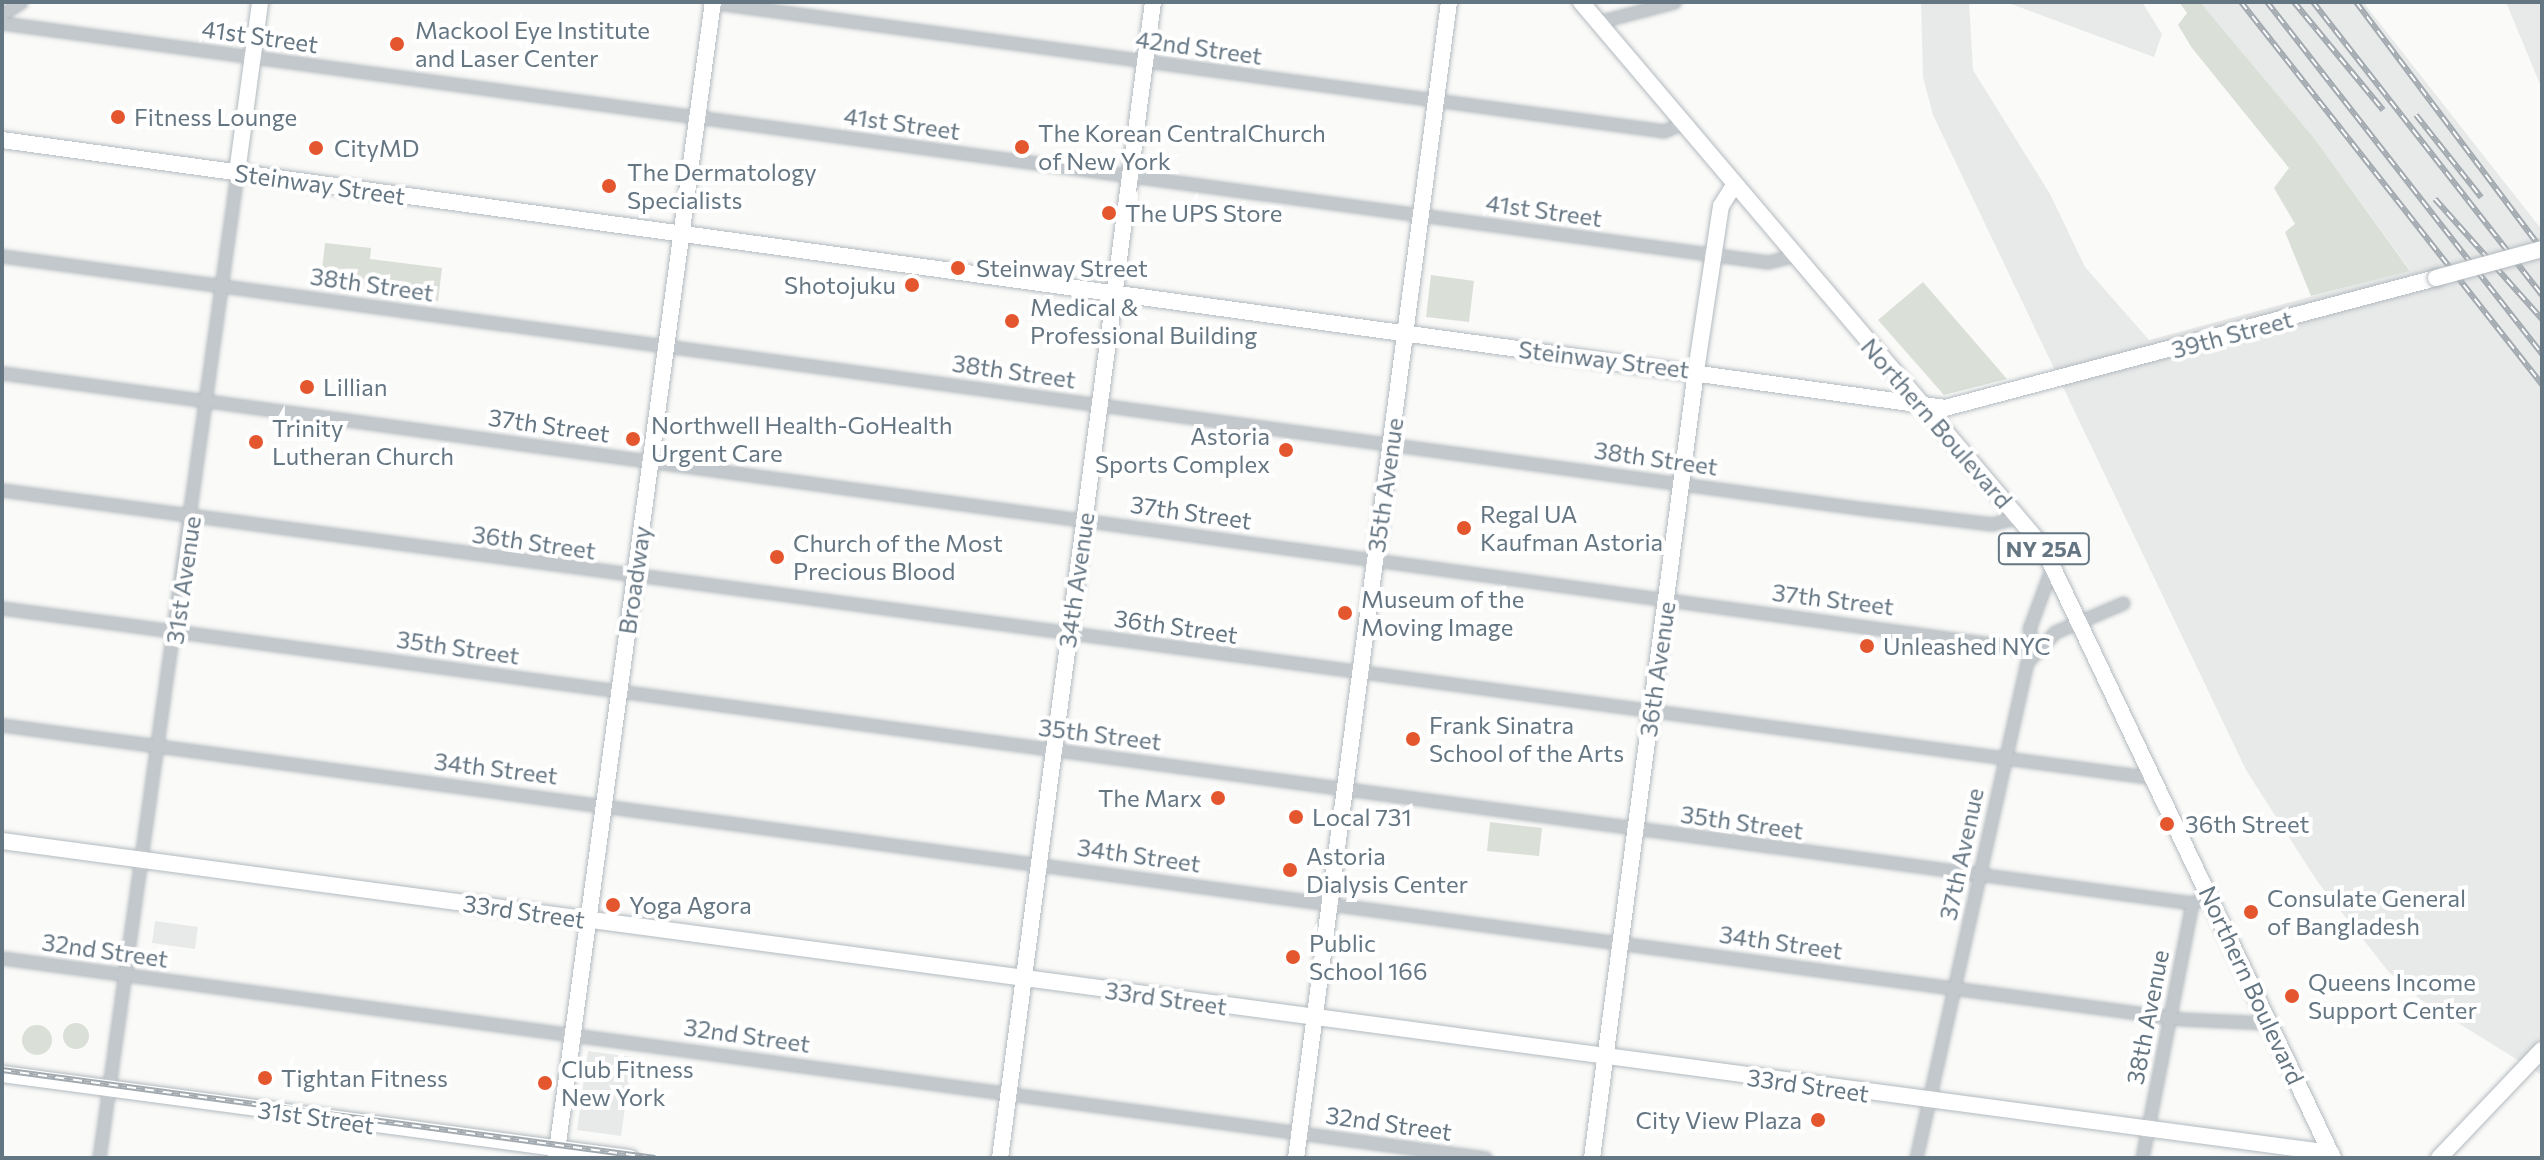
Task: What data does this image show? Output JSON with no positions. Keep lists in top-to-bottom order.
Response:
{
  "streets": {
    "main road": [
      "Steinway Street",
      "39th Street",
      "Northern Boulevard",
      "35th Avenue",
      "NY 25A",
      "31st Avenue",
      "Broadway",
      "34th Avenue",
      "36th Avenue",
      "33rd Street",
      "31st Street"
    ],
    "street": [
      "41st Street",
      "42nd Street",
      "38th Street",
      "37th Street",
      "36th Street",
      "35th Street",
      "34th Street",
      "37th Avenue",
      "32nd Street",
      "38th Avenue"
    ]
  },
  "crossings": [
    ["41st Street", "Northern Boulevard"],
    ["41st Street", "35th Avenue"],
    ["41st Street", "31st Avenue"],
    ["41st Street", "Broadway"],
    ["41st Street", "34th Avenue"],
    ["41st Street", "36th Avenue"],
    ["42nd Street", "Northern Boulevard"],
    ["42nd Street", "35th Avenue"],
    ["42nd Street", "Broadway"],
    ["42nd Street", "34th Avenue"],
    ["Steinway Street", "39th Street"],
    ["Steinway Street", "Northern Boulevard"],
    ["Steinway Street", "35th Avenue"],
    ["Steinway Street", "31st Avenue"],
    ["Steinway Street", "Broadway"],
    ["Steinway Street", "34th Avenue"],
    ["Steinway Street", "36th Avenue"],
    ["38th Street", "Northern Boulevard"],
    ["38th Street", "35th Avenue"],
    ["38th Street", "31st Avenue"],
    ["38th Street", "Broadway"],
    ["38th Street", "34th Avenue"],
    ["38th Street", "36th Avenue"],
    ["39th Street", "Northern Boulevard"],
    ["Northern Boulevard", "36th Street"],
    ["Northern Boulevard", "36th Avenue"],
    ["Northern Boulevard", "34th Street"],
    ["Northern Boulevard", "37th Avenue"],
    ["Northern Boulevard", "33rd Street"],
    ["37th Street", "35th Avenue"],
    ["37th Street", "31st Avenue"],
    ["37th Street", "Broadway"],
    ["37th Street", "34th Avenue"],
    ["37th Street", "36th Avenue"],
    ["37th Street", "37th Avenue"],
    ["35th Avenue", "36th Street"],
    ["35th Avenue", "35th Street"],
    ["35th Avenue", "34th Street"],
    ["35th Avenue", "33rd Street"],
    ["35th Avenue", "32nd Street"],
    ["36th Street", "31st Avenue"],
    ["36th Street", "Broadway"],
    ["36th Street", "34th Avenue"],
    ["36th Street", "36th Avenue"],
    ["36th Street", "37th Avenue"],
    ["31st Avenue", "35th Street"],
    ["31st Avenue", "34th Street"],
    ["31st Avenue", "33rd Street"],
    ["31st Avenue", "32nd Street"],
    ["31st Avenue", "31st Street"],
    ["Broadway", "35th Street"],
    ["Broadway", "34th Street"],
    ["Broadway", "33rd Street"],
    ["Broadway", "32nd Street"],
    ["Broadway", "31st Street"],
    ["34th Avenue", "35th Street"],
    ["34th Avenue", "34th Street"],
    ["34th Avenue", "33rd Street"],
    ["34th Avenue", "32nd Street"],
    ["35th Street", "36th Avenue"],
    ["35th Street", "37th Avenue"],
    ["35th Street", "38th Avenue"],
    ["36th Avenue", "34th Street"],
    ["36th Avenue", "33rd Street"],
    ["34th Street", "37th Avenue"],
    ["34th Street", "38th Avenue"],
    ["37th Avenue", "33rd Street"],
    ["33rd Street", "38th Avenue"]
  ],
  "places": [
    "Mackool Eye Institute and Laser Center",
    "Fitness Lounge",
    "The Korean CentralChurch of New York",
    "CityMD",
    "The Dermatology Specialists",
    "The UPS Store",
    "Steinway Street",
    "Shotojuku",
    "Medical & Professional Building",
    "Lillian",
    "Northwell Health-GoHealth Urgent Care",
    "Trinity Lutheran Church",
    "Astoria Sports Complex",
    "Regal UA Kaufman Astoria",
    "Church of the Most Precious Blood",
    "Museum of the Moving Image",
    "Unleashed NYC",
    "Frank Sinatra School of the Arts",
    "The Marx",
    "Local 731",
    "36th Street",
    "Astoria Dialysis Center",
    "Yoga Agora",
    "Consulate General of Bangladesh",
    "Public School 166",
    "Queens Income Support Center",
    "Tightan Fitness",
    "Club Fitness New York",
    "City View Plaza"
  ]
}
